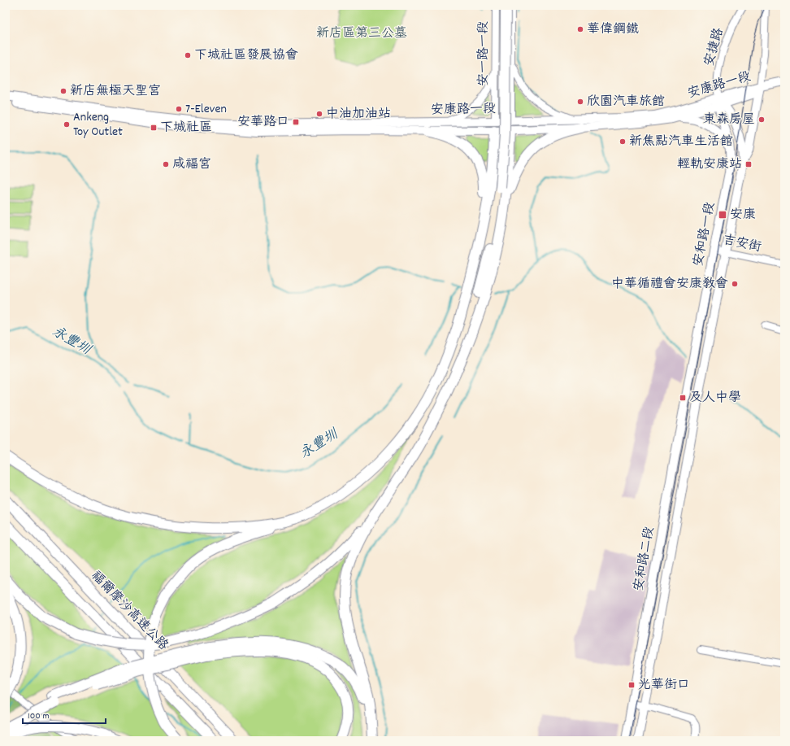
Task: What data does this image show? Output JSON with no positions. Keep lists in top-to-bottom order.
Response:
{
  "streets": {
    "highway": ["福爾摩沙高速公路"],
    "main road": ["安康路一段", "安和路一段", "安和路二段"],
    "street": ["安捷路", "安一路一段", "吉安街"]
  },
  "crossings": [
    ["安捷路", "安康路一段"],
    ["安捷路", "安和路一段"],
    ["安一路一段", "安康路一段"],
    ["安康路一段", "安和路一段"],
    ["安和路一段", "吉安街"],
    ["安和路一段", "安和路二段"]
  ],
  "water": ["永豐圳"],
  "parks": ["新店區第三公墓"],
  "places": {
    "other": [
      "華偉鋼鐵",
      "下城社區發展協會",
      "新店無極天聖宮",
      "欣園汽車旅館",
      "7-Eleven",
      "中油加油站",
      "東森房屋",
      "Ankeng Toy Outlet",
      "新焦點汽車生活館",
      "咸福宮",
      "中華循禮會安康教會"
    ],
    "transit": [
      "安華路口",
      "下城社區",
      "輕軌安康站",
      "安康",
      "及人中學",
      "光華街口"
    ]
  },
  "scale_bar": "100 m"
}
